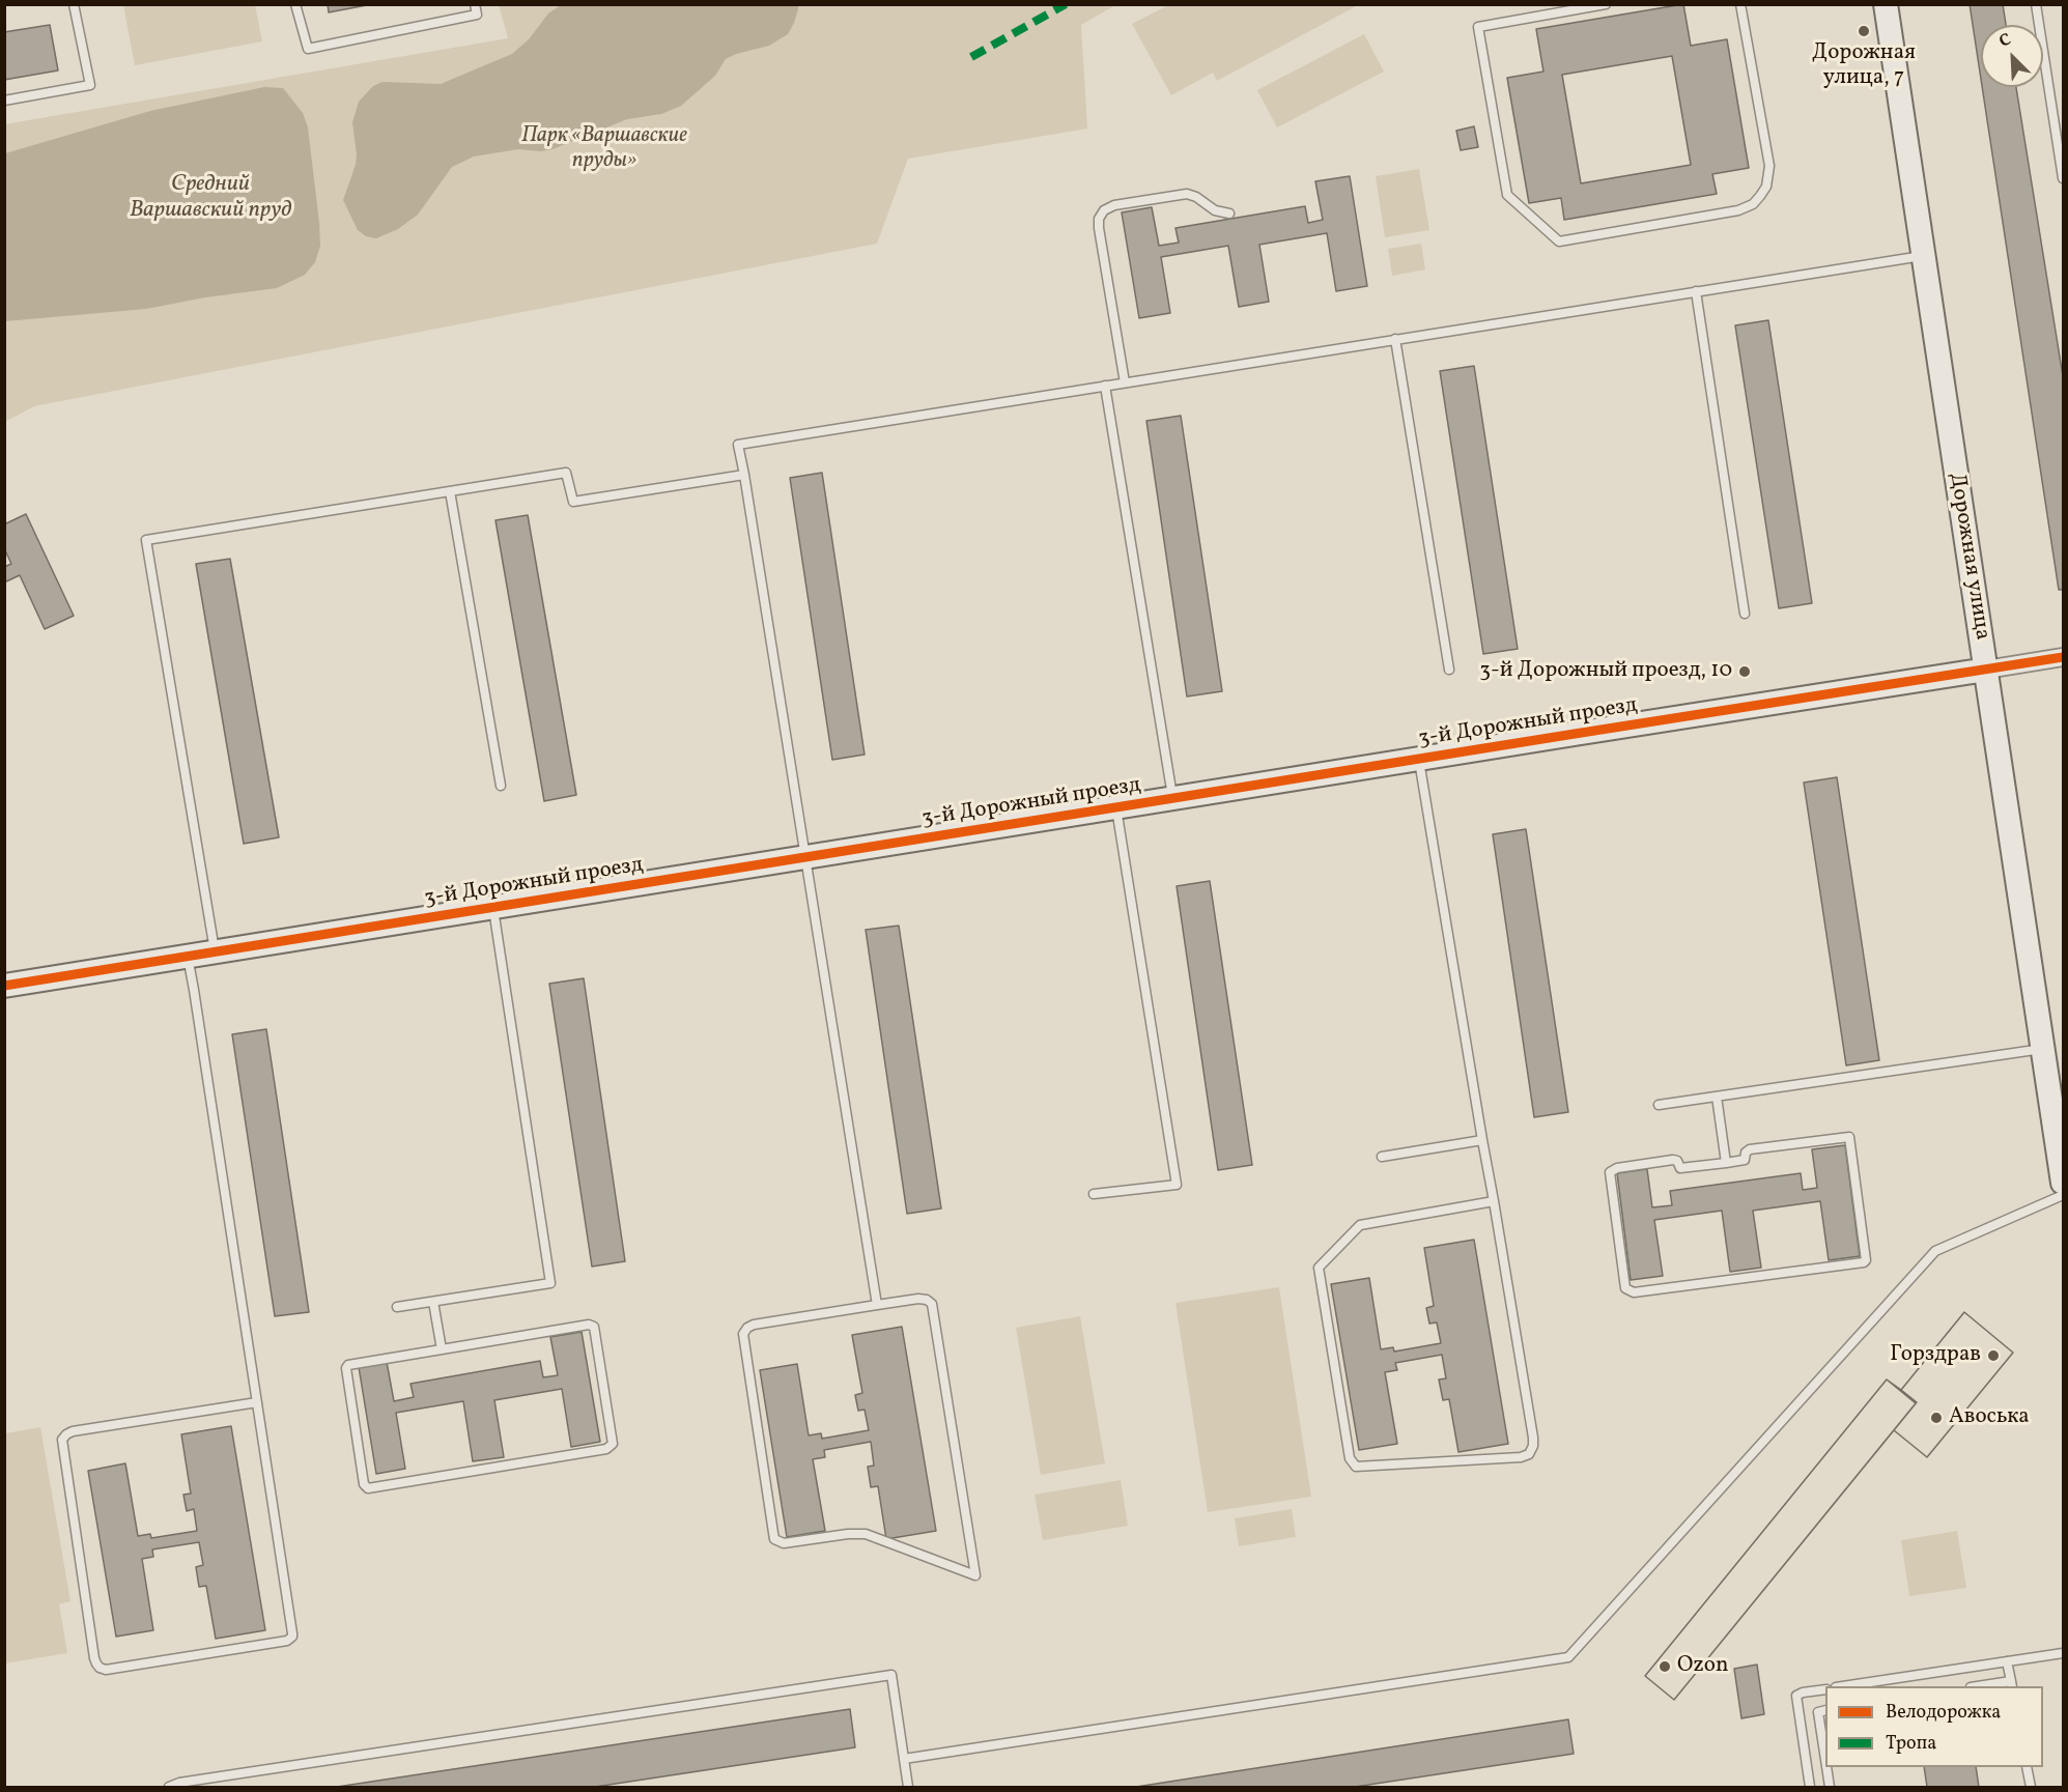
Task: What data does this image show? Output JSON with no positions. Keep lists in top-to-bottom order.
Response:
{
  "streets": {
    "street": ["Дорожная улица", "3-й Дорожный проезд"]
  },
  "crossings": [
    ["Дорожная улица", "3-й Дорожный проезд"]
  ],
  "water": ["Средний Варшавский пруд"],
  "parks": ["Парк «Варшавские пруды»"],
  "places": [
    "Дорожная улица, 7",
    "3-й Дорожный проезд, 10",
    "Горздрав",
    "Авоська",
    "Ozon"
  ],
  "legend": ["Велодорожка", "Тропа"],
  "north": "top left"
}
